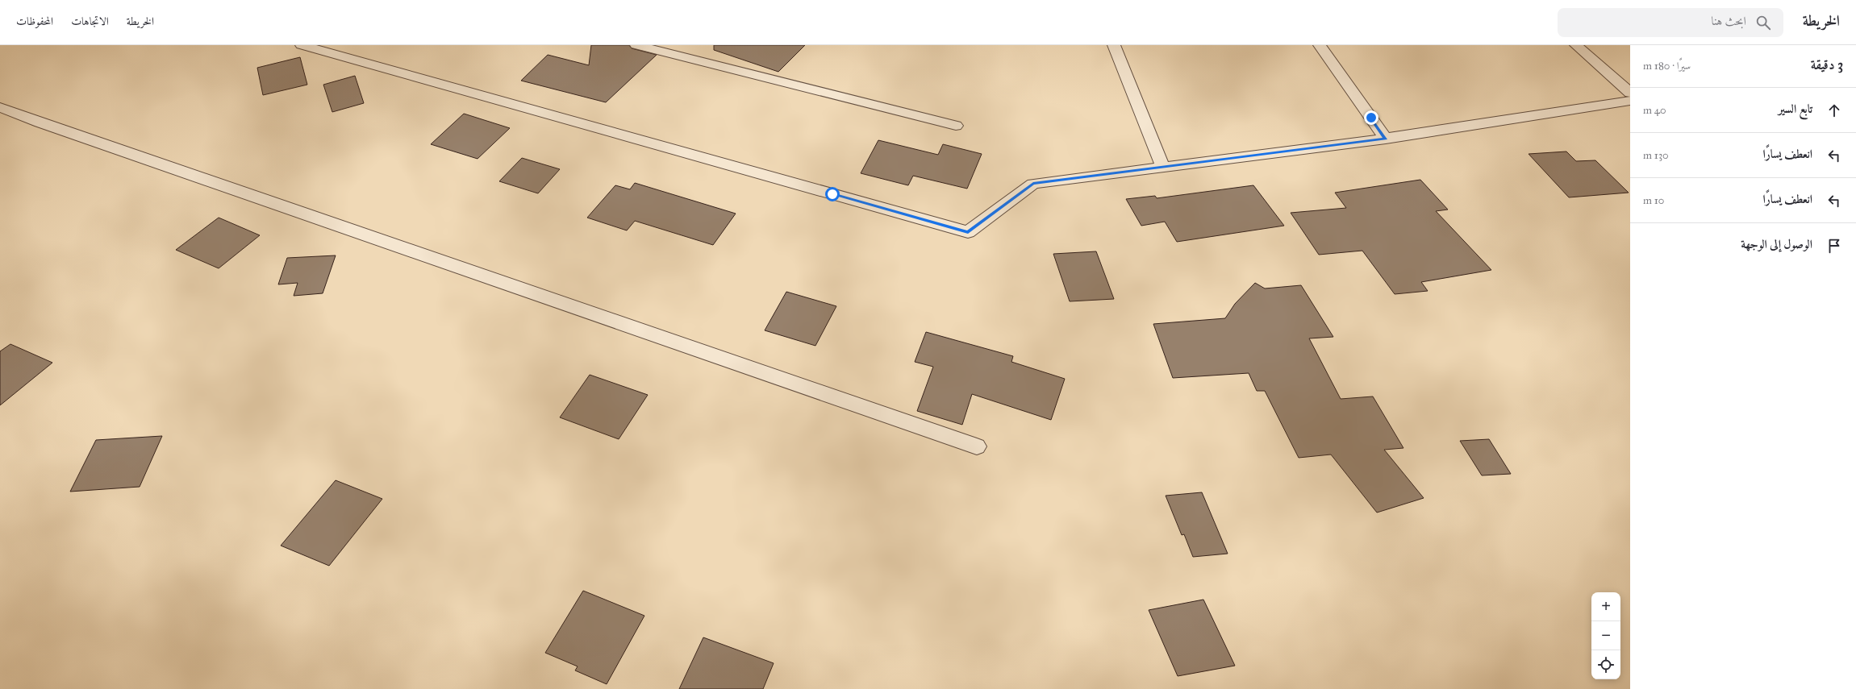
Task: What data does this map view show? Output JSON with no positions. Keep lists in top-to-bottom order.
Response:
{
  "page": {
    "header": "الخريطة",
    "search": "ابحث هنا",
    "nav": ["الخريطة", "الاتجاهات", "المحفوظات"],
    "heading": ["3 دقيقة", "سيرًا · 180 m"],
    "list": [
      ["تابع السير", "40 m"],
      ["انعطف يسارًا", "130 m"],
      ["انعطف يسارًا", "10 m"],
      "الوصول إلى الوجهة"
    ],
    "map_buttons": ["+", "−"]
  }
}
